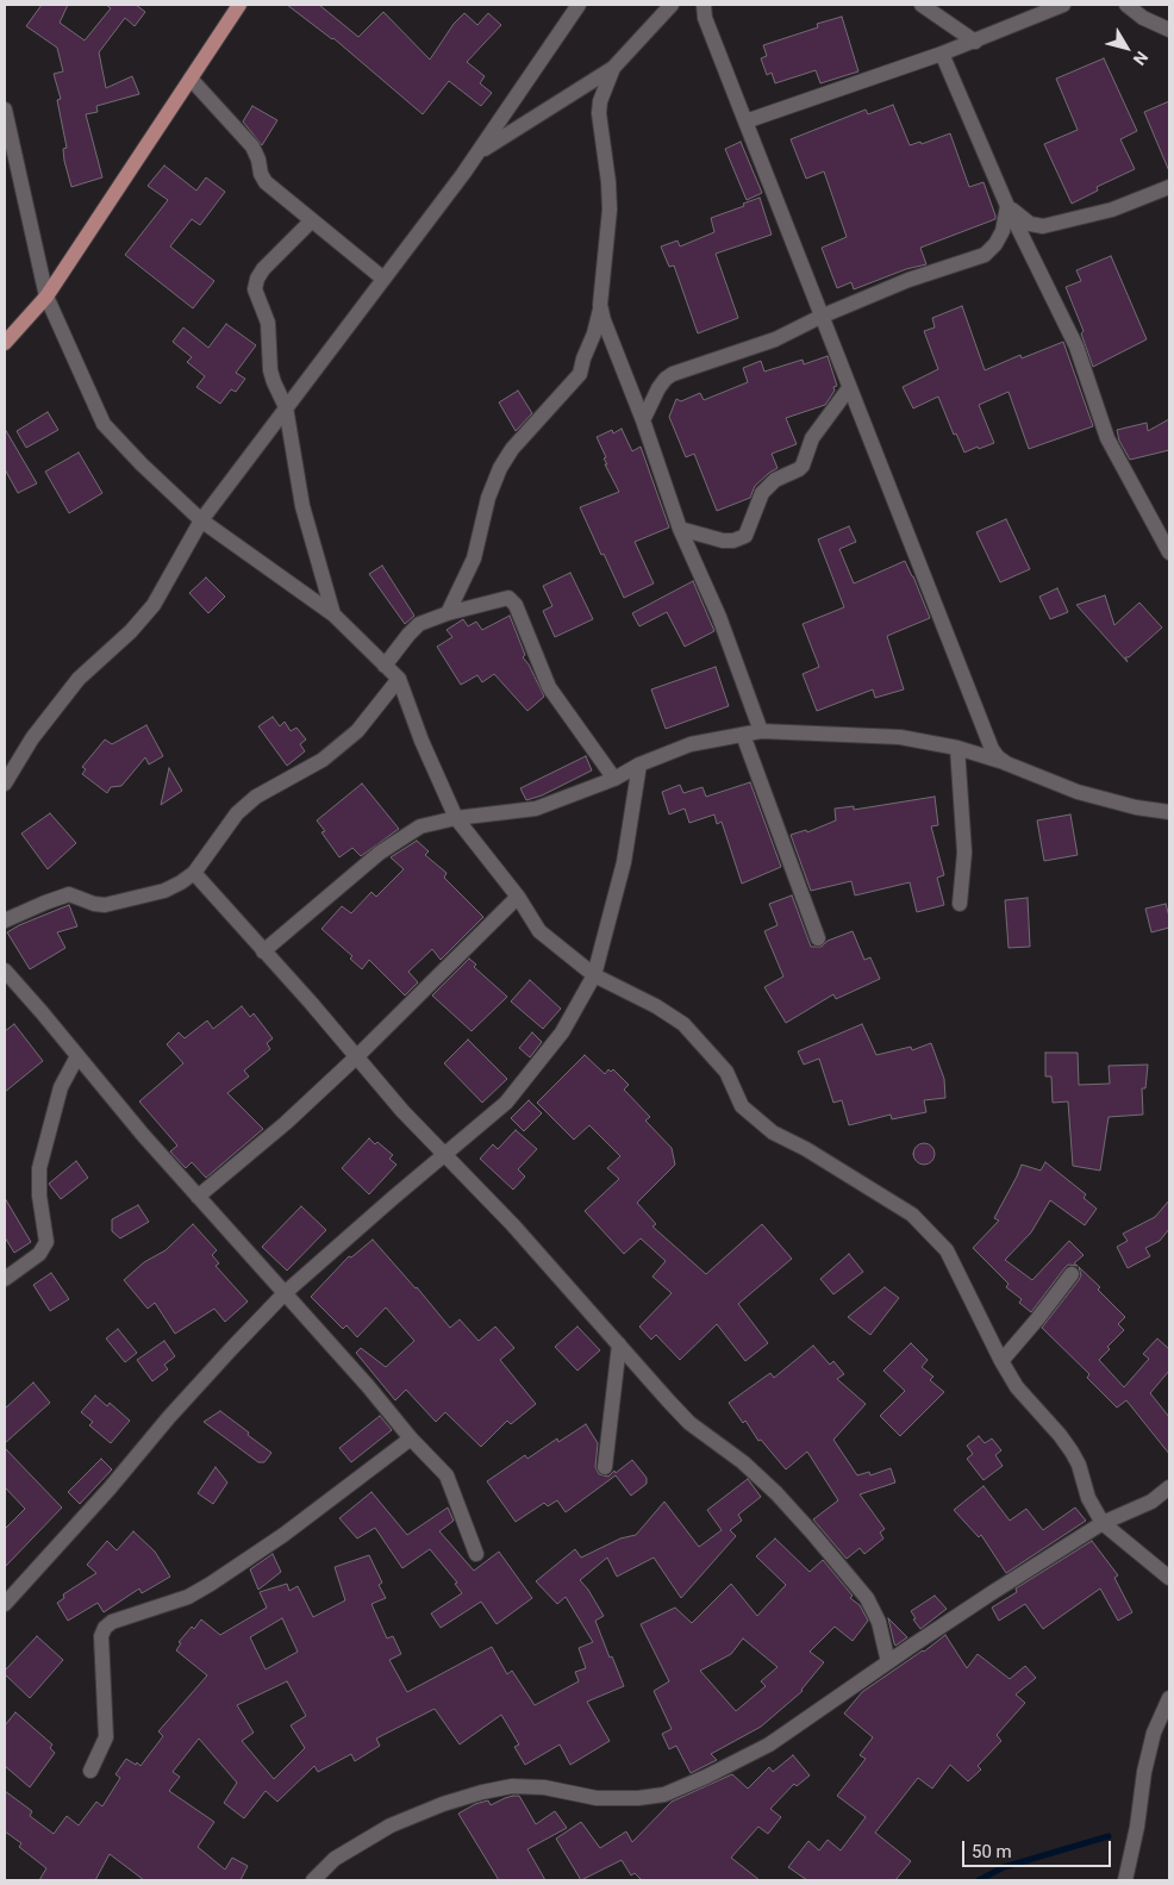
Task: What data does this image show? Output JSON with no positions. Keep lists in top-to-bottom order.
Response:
{
  "scale_bar": "50 m",
  "north": "bottom right"
}
